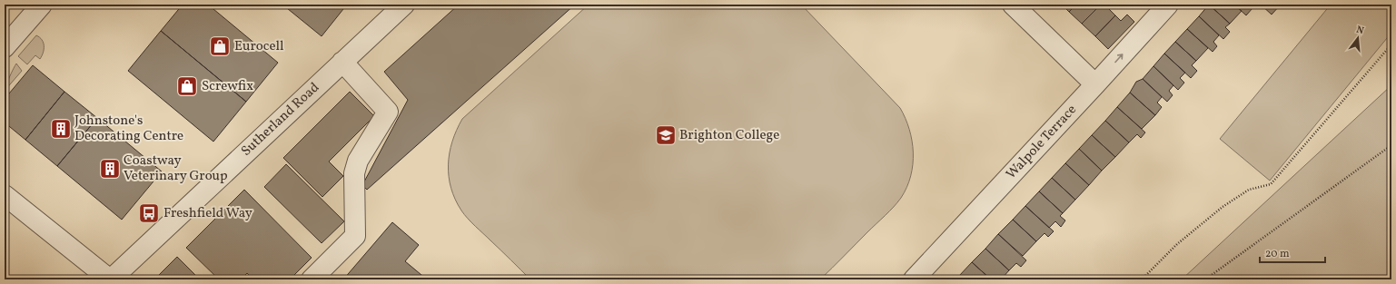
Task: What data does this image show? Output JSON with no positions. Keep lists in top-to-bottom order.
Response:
{
  "streets": {
    "street": ["Sutherland Road", "Walpole Terrace"]
  },
  "places": {
    "shop": ["Eurocell", "Screwfix"],
    "building": ["Johnstone's Decorating Centre", "Coastway Veterinary Group"],
    "school or university": ["Brighton College"],
    "bus stop": ["Freshfield Way"]
  },
  "scale_bar": "20 m",
  "north": "top"
}
